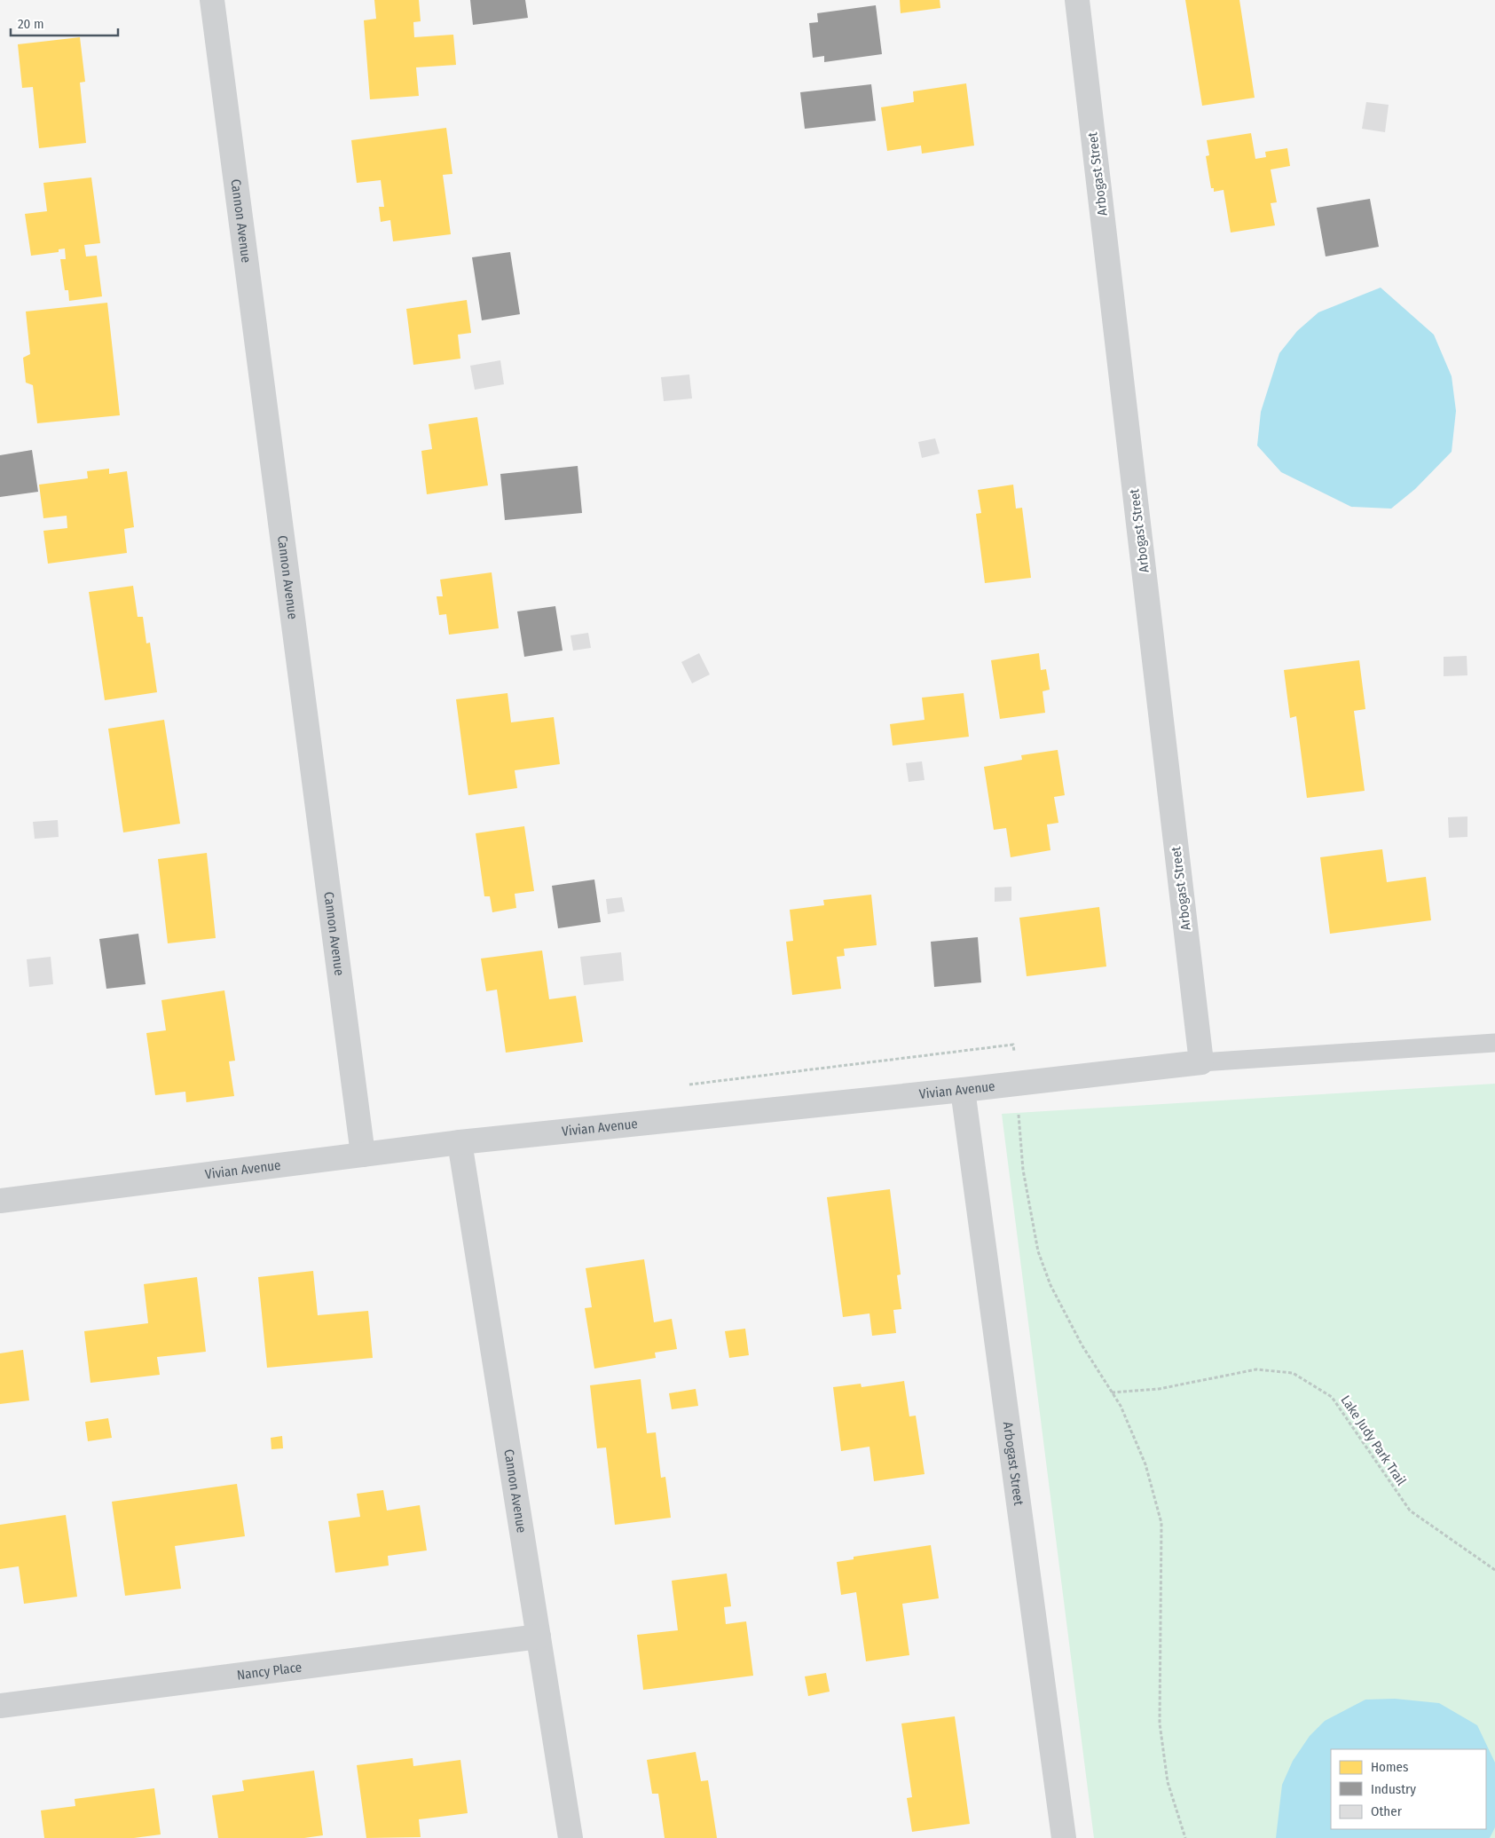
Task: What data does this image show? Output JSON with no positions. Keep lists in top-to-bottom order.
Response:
{
  "streets": {
    "street": [
      "Arbogast Street",
      "Cannon Avenue",
      "Vivian Avenue",
      "Nancy Place"
    ],
    "path": ["Lake Judy Park Trail"]
  },
  "crossings": [
    ["Arbogast Street", "Vivian Avenue"],
    ["Cannon Avenue", "Vivian Avenue"],
    ["Cannon Avenue", "Nancy Place"]
  ],
  "legend": ["Homes", "Industry", "Other"],
  "scale_bar": "20 m"
}
